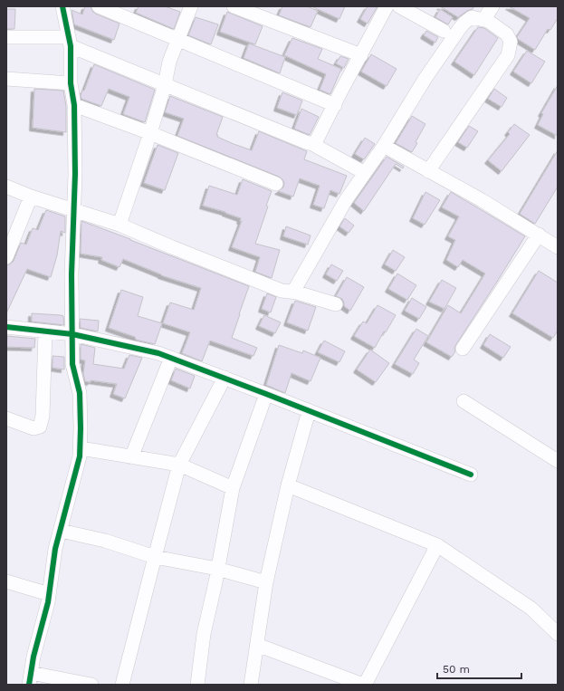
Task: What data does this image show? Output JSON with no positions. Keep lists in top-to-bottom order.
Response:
{
  "scale_bar": "50 m"
}
